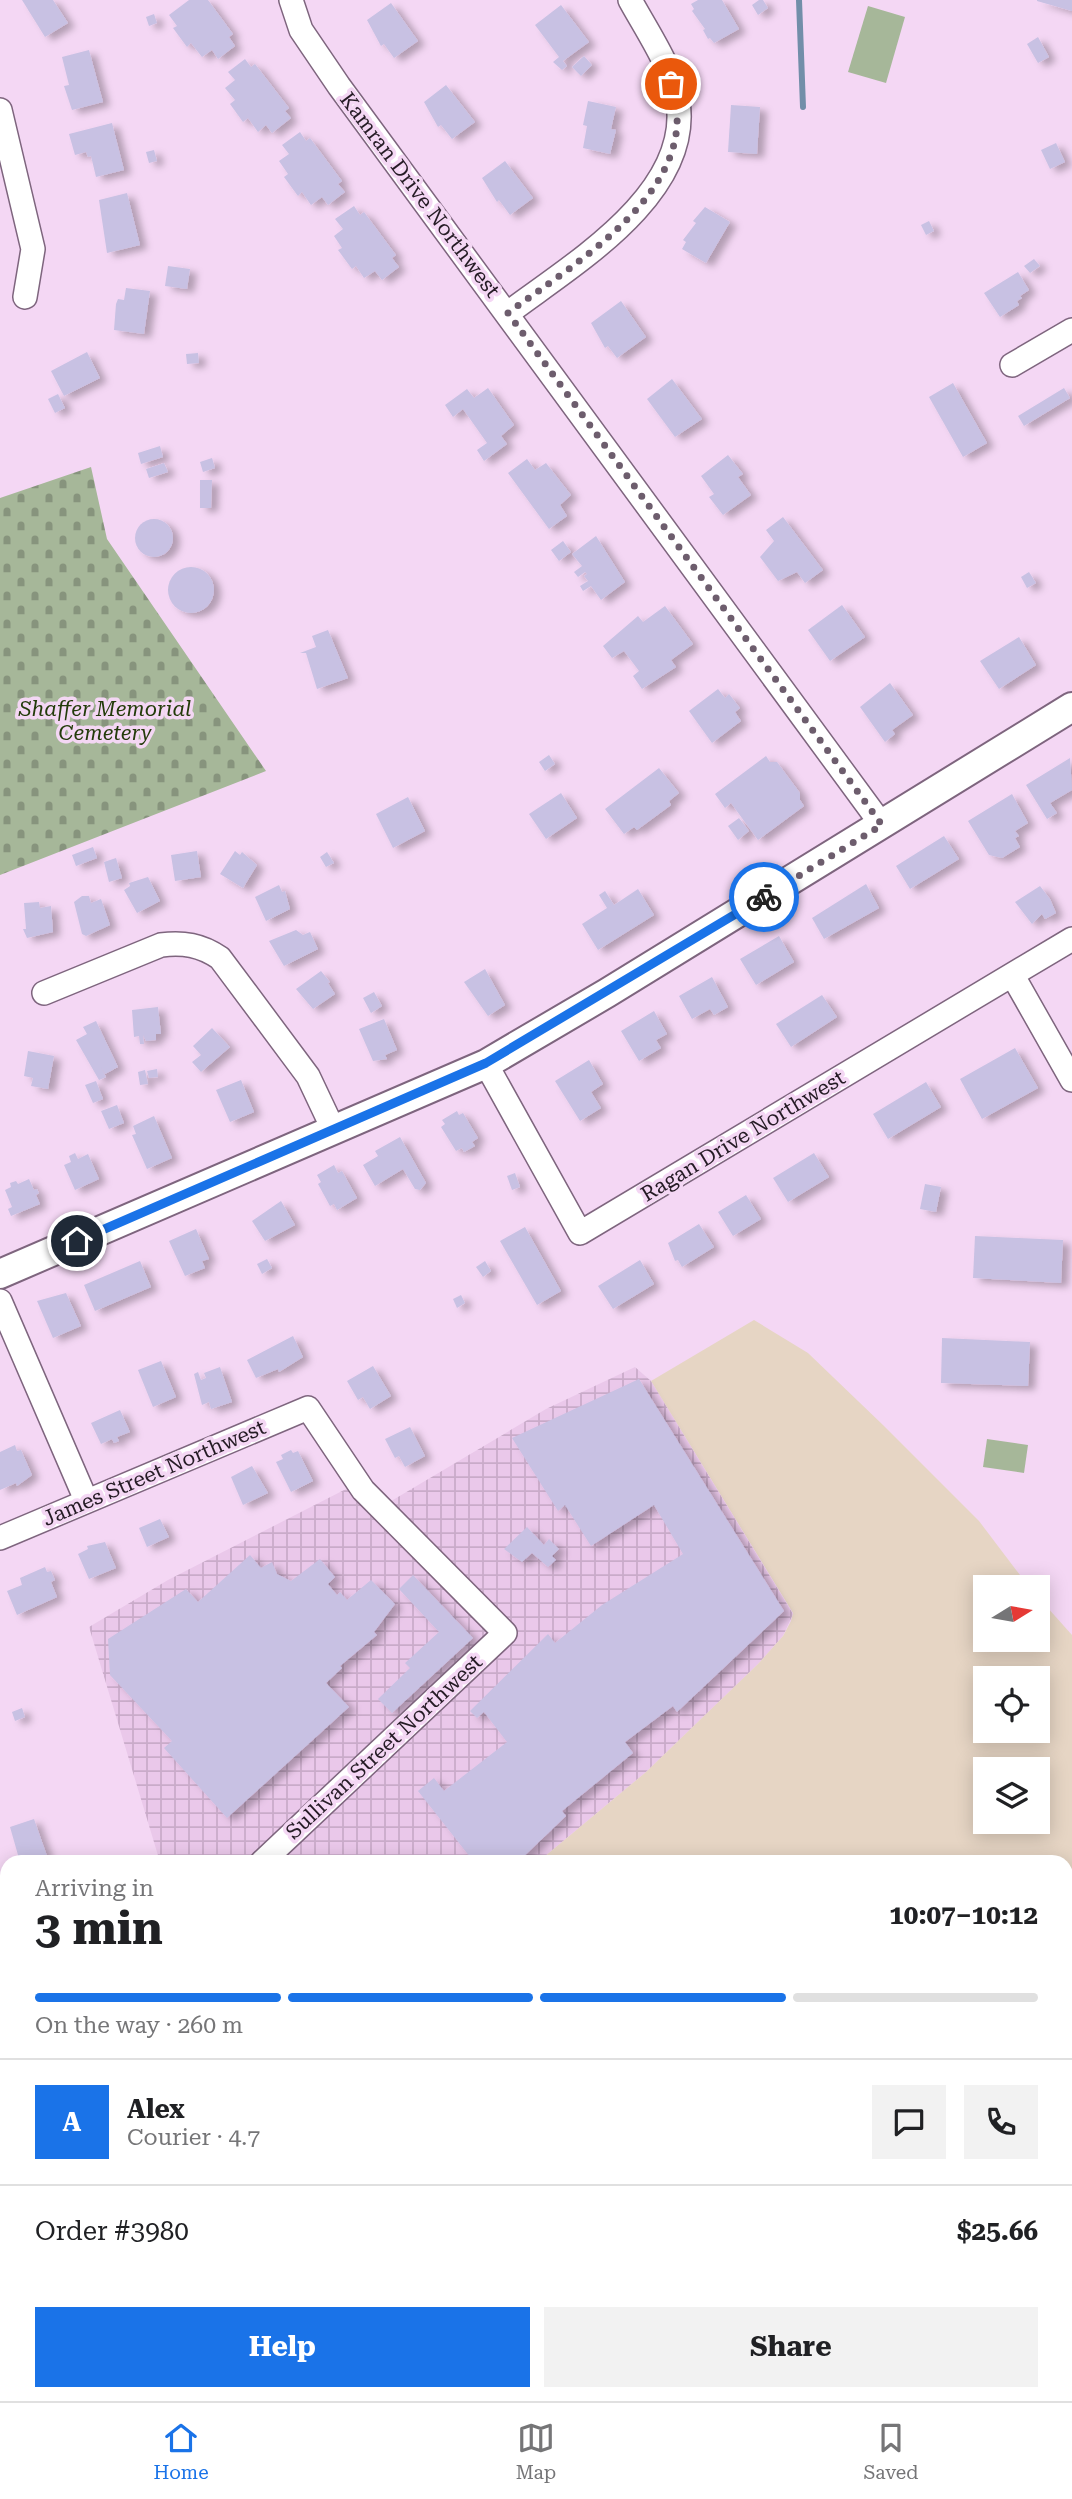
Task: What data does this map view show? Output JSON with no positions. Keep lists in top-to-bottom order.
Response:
{
  "streets": {
    "street": [
      "Kamran Drive Northwest",
      "Ragan Drive Northwest",
      "James Street Northwest",
      "Sullivan Street Northwest"
    ]
  },
  "crossings": [
    ["James Street Northwest", "Sullivan Street Northwest"]
  ],
  "parks": ["Shaffer Memorial Cemetery"],
  "north": "right",
  "page": {
    "heading": ["3 min", "Arriving in", "10:07–10:12"],
    "panel": [
      "Alex",
      "Courier · 4.7",
      "Order #3980",
      "$25.66"
    ],
    "bar": "On the way · 260 m",
    "round": "A",
    "buttons": ["Help", "Share"],
    "tabs": ["Home", "Map", "Saved"]
  }
}
